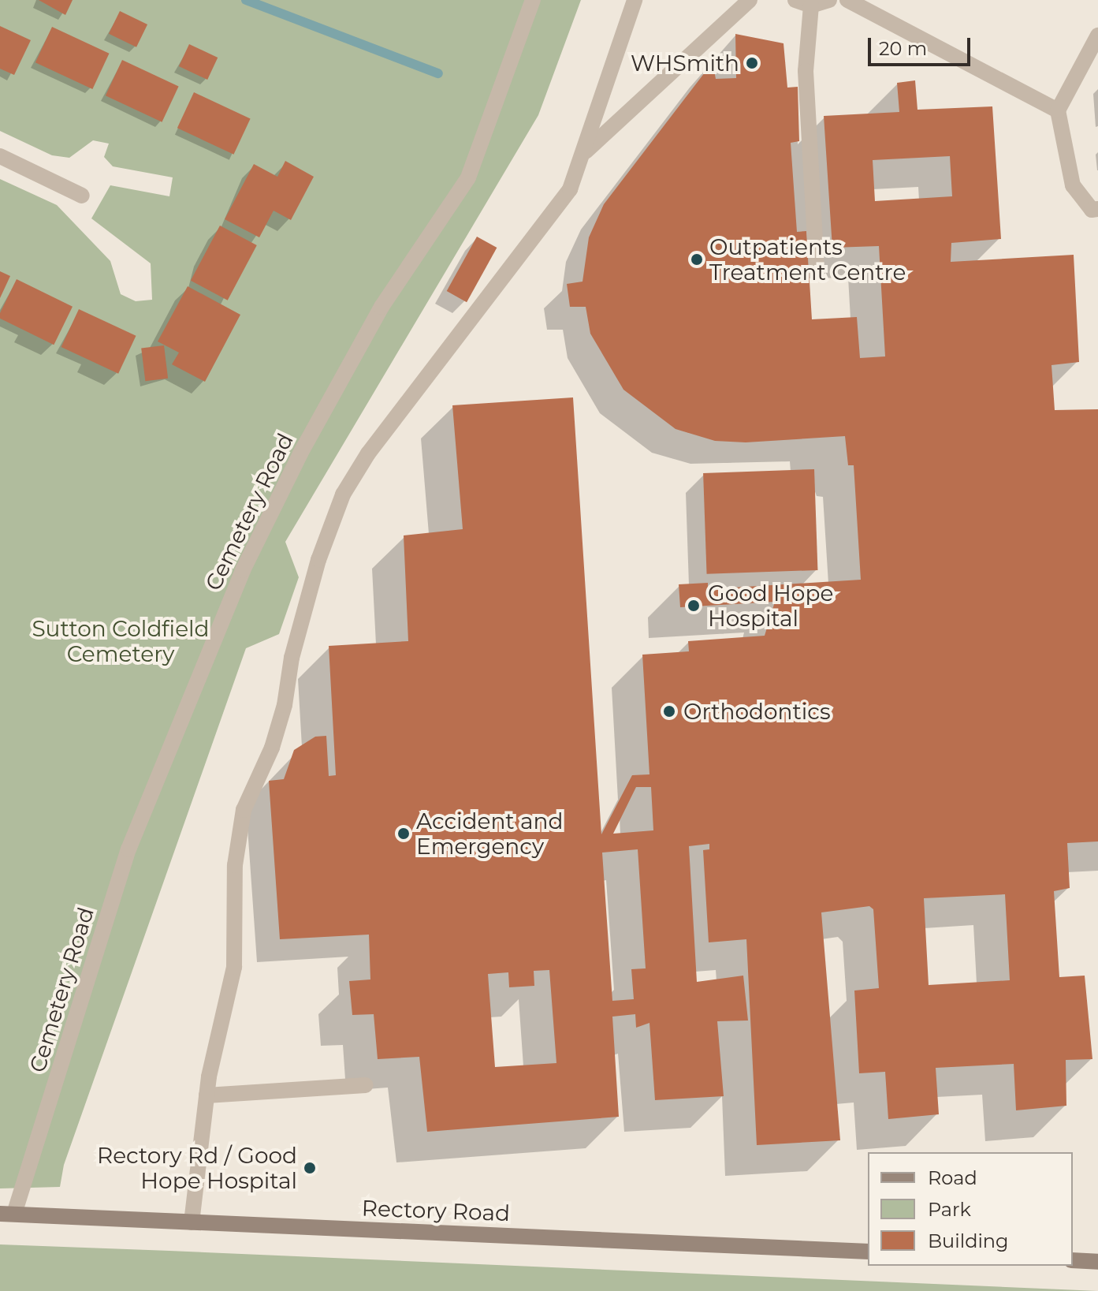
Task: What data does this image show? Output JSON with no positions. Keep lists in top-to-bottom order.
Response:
{
  "streets": {
    "street": ["Cemetery Road", "Rectory Road"]
  },
  "crossings": [
    ["Cemetery Road", "Rectory Road"]
  ],
  "parks": ["Sutton Coldfield Cemetery"],
  "places": [
    "WHSmith",
    "Outpatients Treatment Centre",
    "Good Hope Hospital",
    "Orthodontics",
    "Accident and Emergency",
    "Rectory Rd / Good Hope Hospital"
  ],
  "legend": ["Road", "Park", "Building"],
  "scale_bar": "20 m"
}
